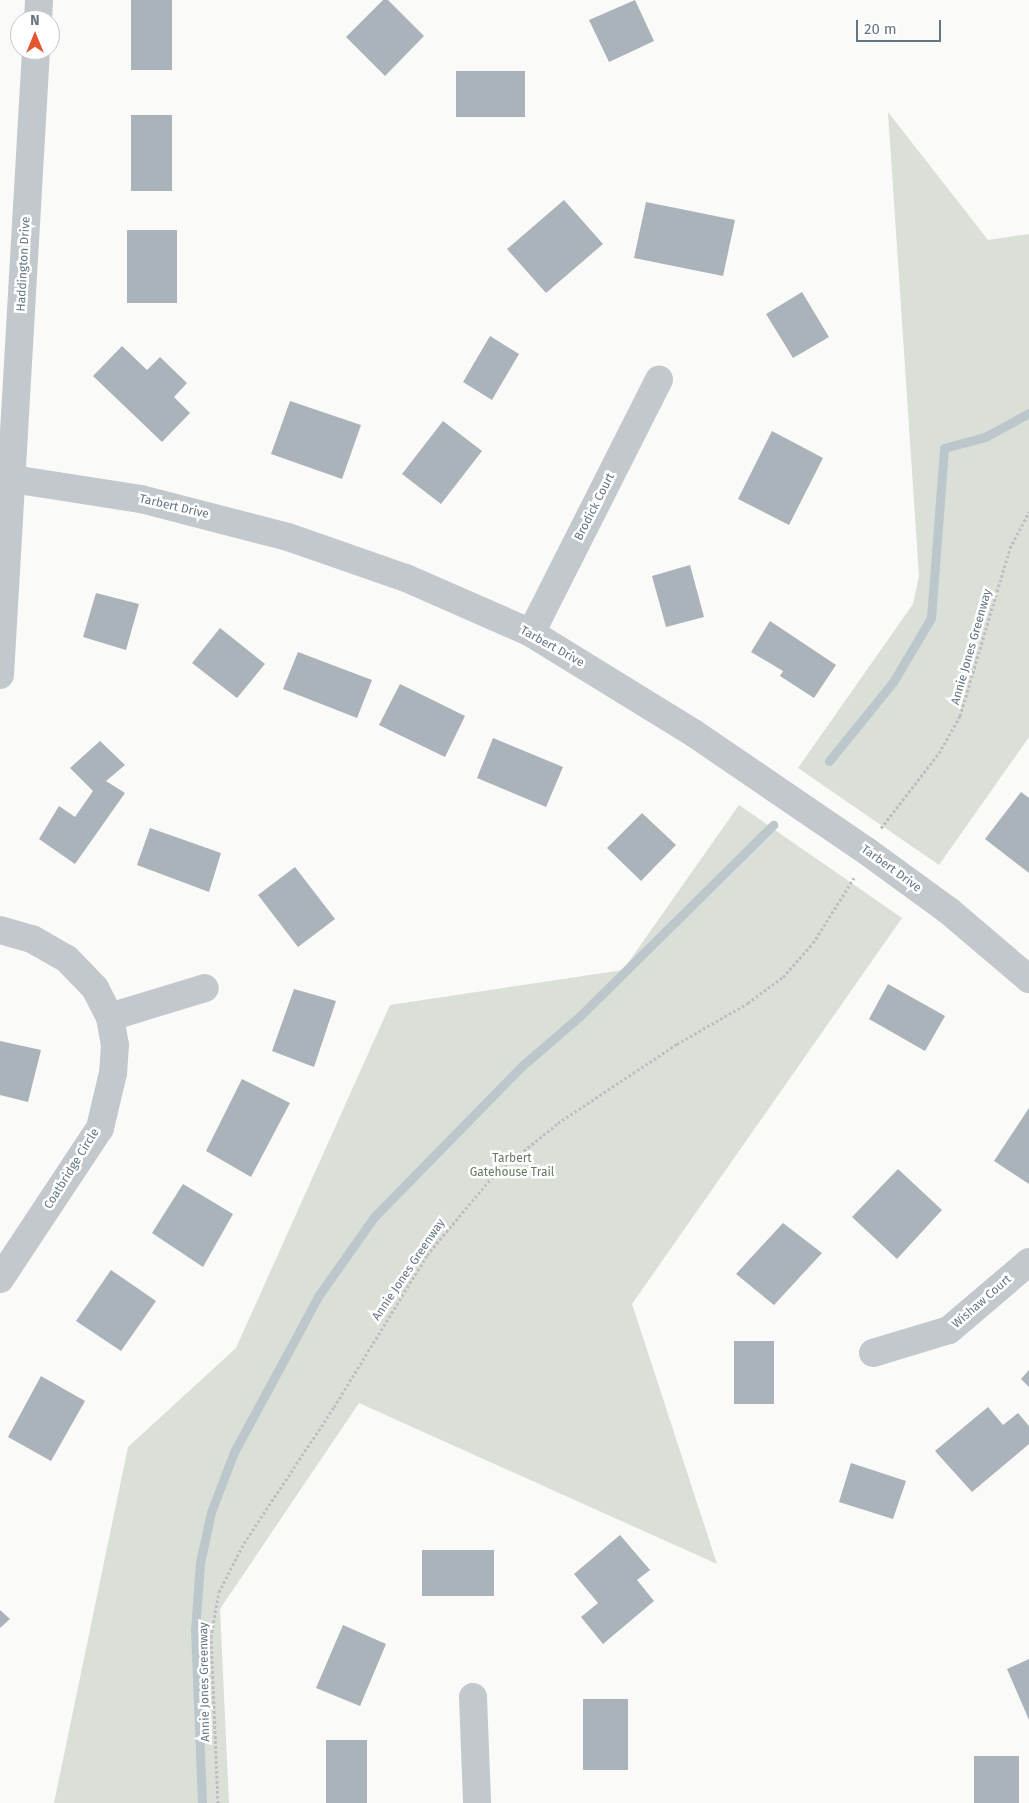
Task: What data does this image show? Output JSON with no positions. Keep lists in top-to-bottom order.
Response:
{
  "streets": {
    "street": [
      "Haddington Drive",
      "Tarbert Drive",
      "Brodick Court",
      "Coatbridge Circle",
      "Wishaw Court"
    ],
    "path": ["Annie Jones Greenway"]
  },
  "crossings": [
    ["Haddington Drive", "Tarbert Drive"],
    ["Tarbert Drive", "Brodick Court"]
  ],
  "parks": ["Tarbert Gatehouse Trail"],
  "scale_bar": "20 m",
  "north": "top"
}
